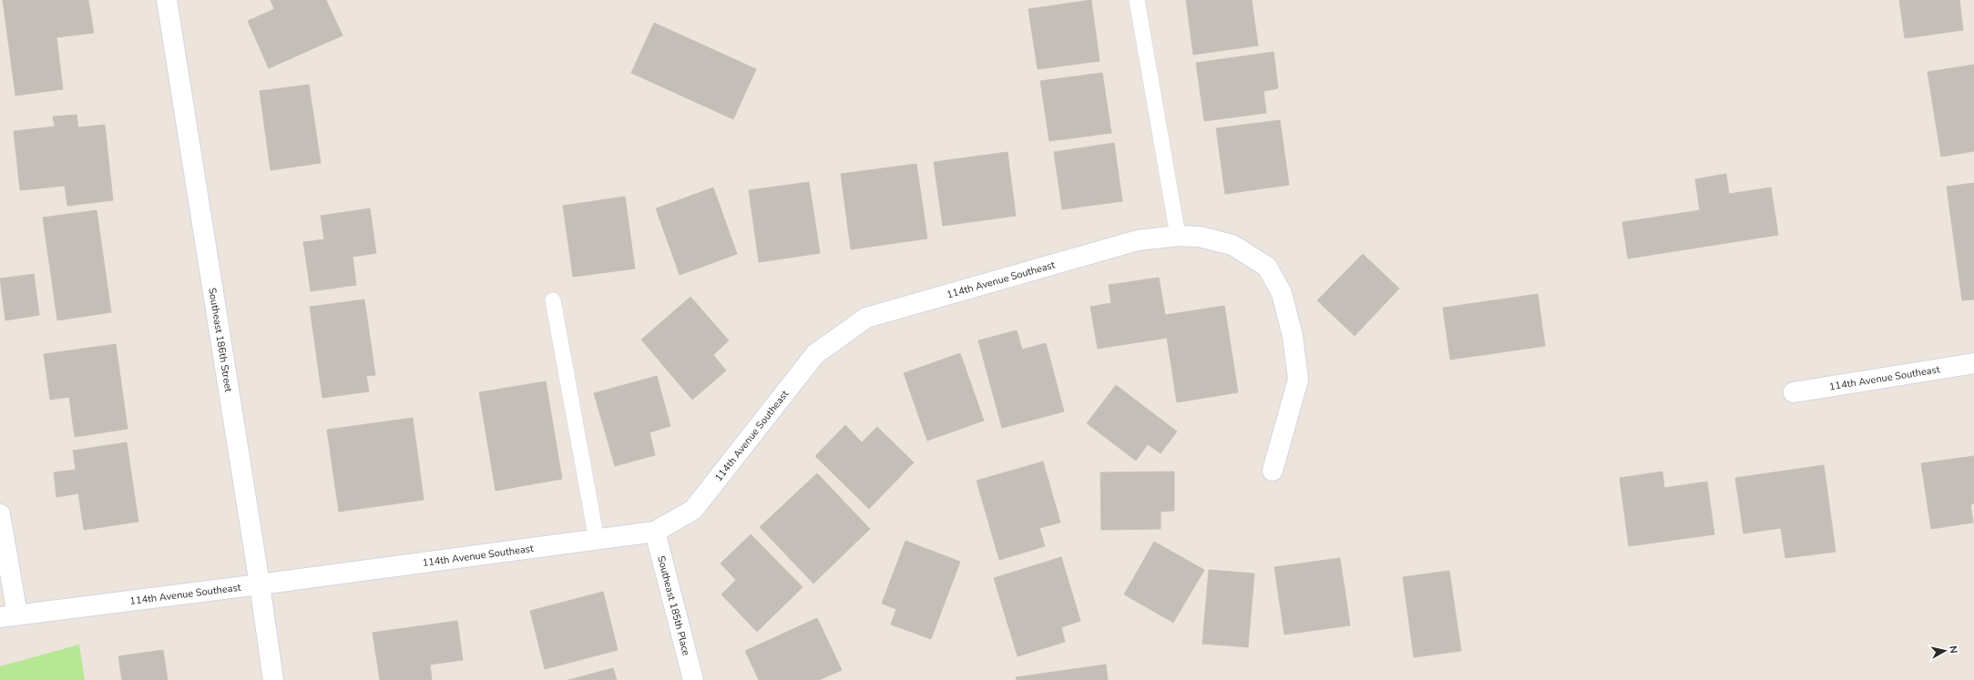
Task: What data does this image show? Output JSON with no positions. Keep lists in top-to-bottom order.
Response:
{
  "streets": {
    "street": ["114th Avenue Southeast", "Southeast 186th Street", "Southeast 185th Place"]
  },
  "crossings": [
    ["114th Avenue Southeast", "Southeast 186th Street"],
    ["114th Avenue Southeast", "Southeast 185th Place"]
  ],
  "north": "right"
}
